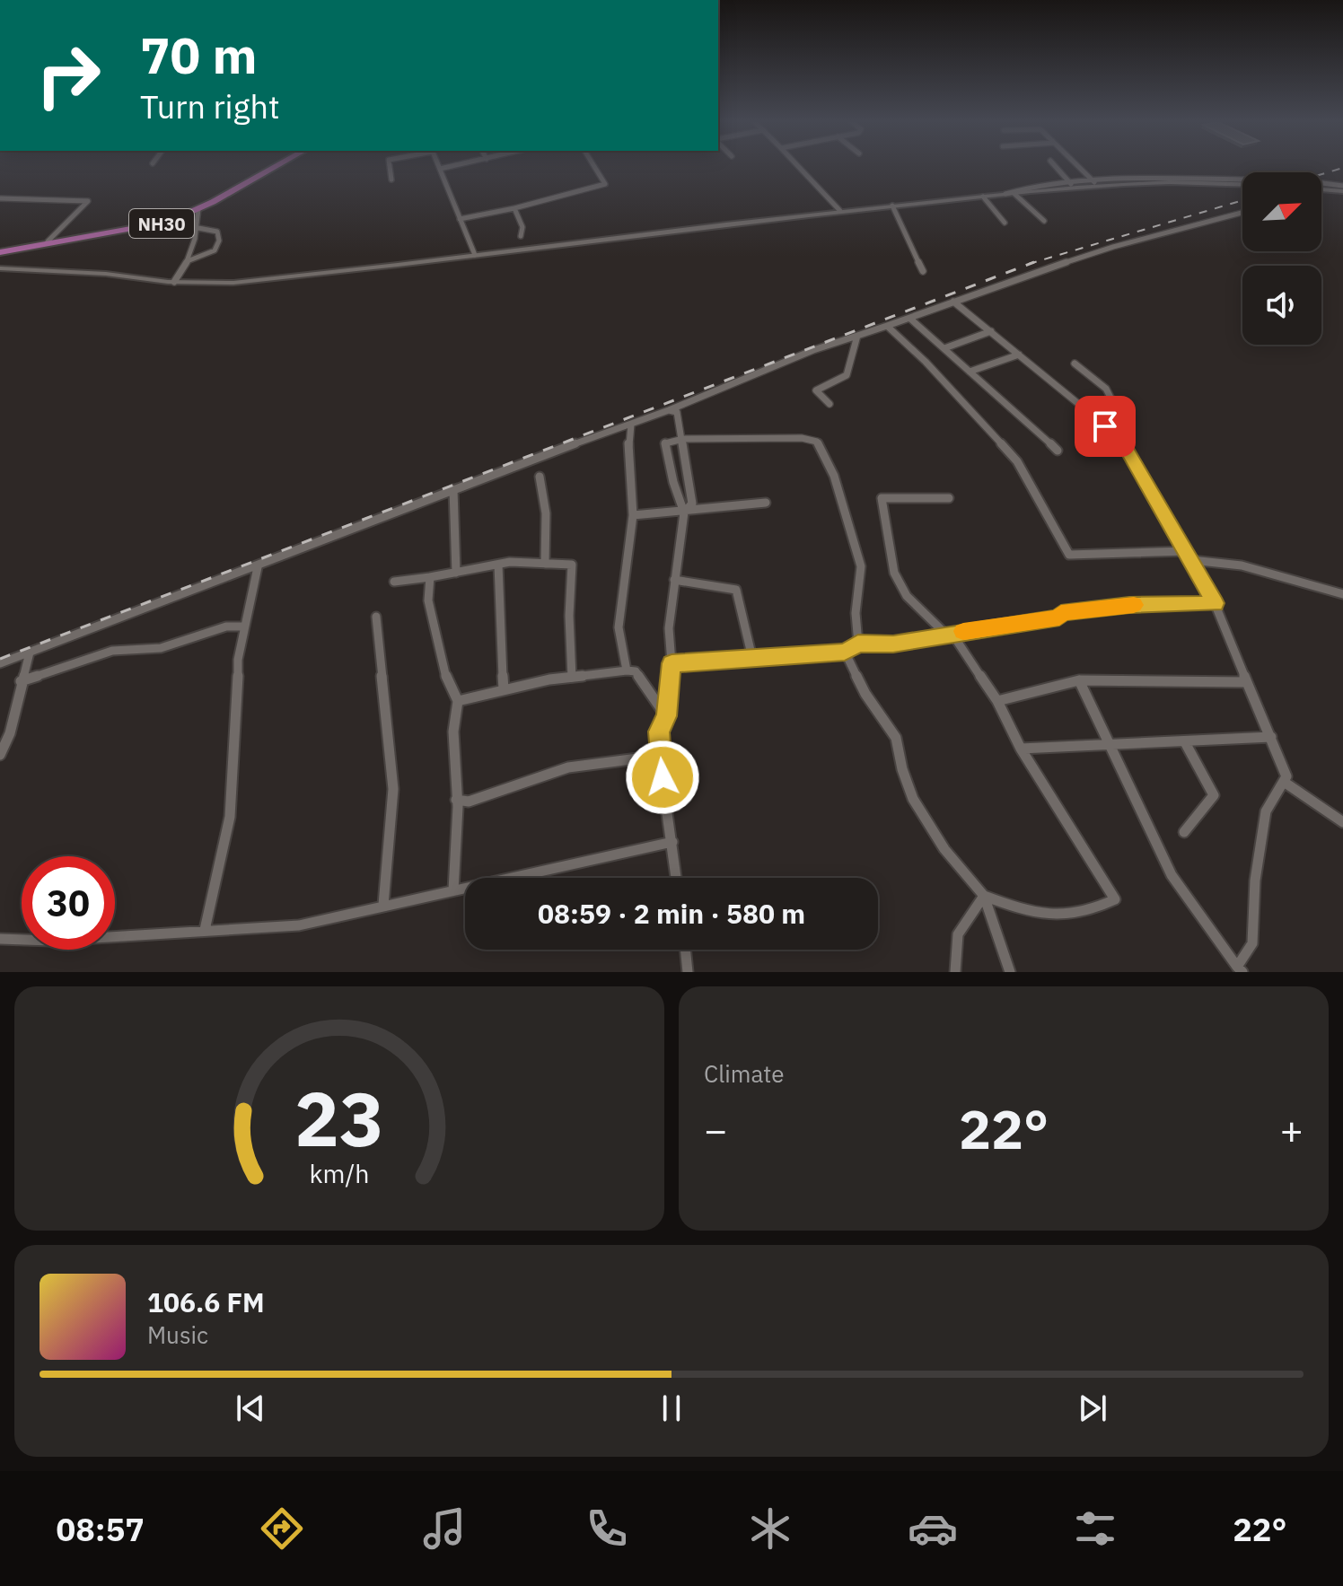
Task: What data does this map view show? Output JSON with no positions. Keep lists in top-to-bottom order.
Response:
{
  "streets": {
    "highway": ["NH30"]
  },
  "north": "top right",
  "page": {
    "turn": ["70 m", "Turn right"],
    "limit": "30",
    "trip": "08:59 · 2 min · 580 m",
    "tile": "Climate",
    "heat": ["−", "22°", "+"],
    "song": ["106.6 FM", "Music"],
    "tabs": ["08:57", "22°"],
    "gauge": ["23", "km/h"]
  }
}
